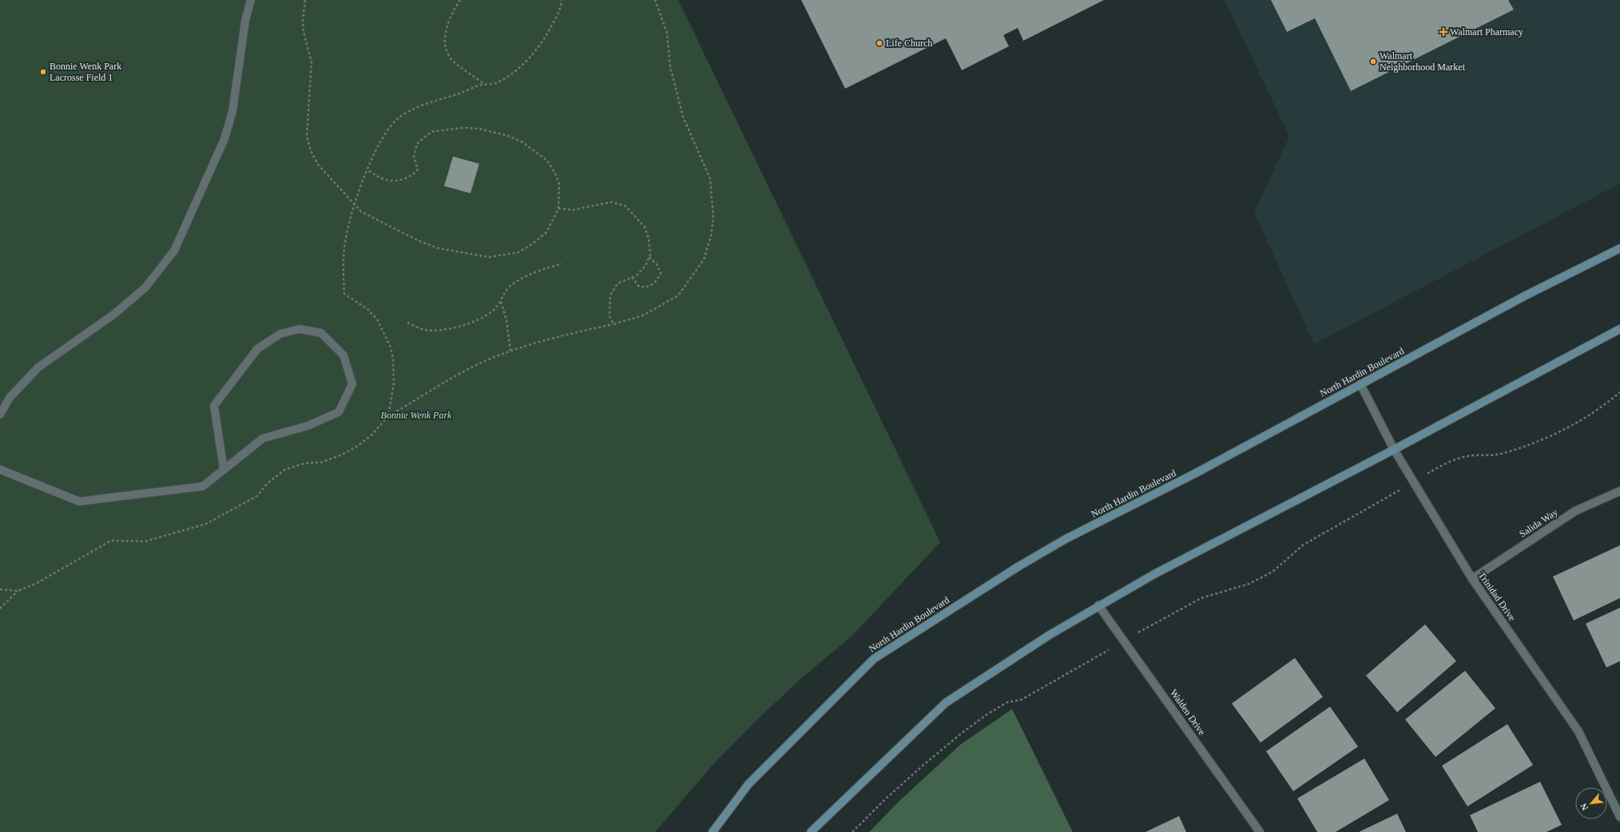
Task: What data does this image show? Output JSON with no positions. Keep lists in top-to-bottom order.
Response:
{
  "streets": {
    "main road": ["North Hardin Boulevard"],
    "street": ["Salida Way", "Trinidad Drive", "Walden Drive"]
  },
  "crossings": [
    ["North Hardin Boulevard", "Trinidad Drive"],
    ["Salida Way", "Trinidad Drive"]
  ],
  "parks": ["Bonnie Wenk Park"],
  "places": {
    "health": ["Walmart Pharmacy"],
    "other": ["Life Church", "Walmart Neighborhood Market", "Bonnie Wenk Park Lacrosse Field 1"]
  },
  "north": "bottom left"
}
